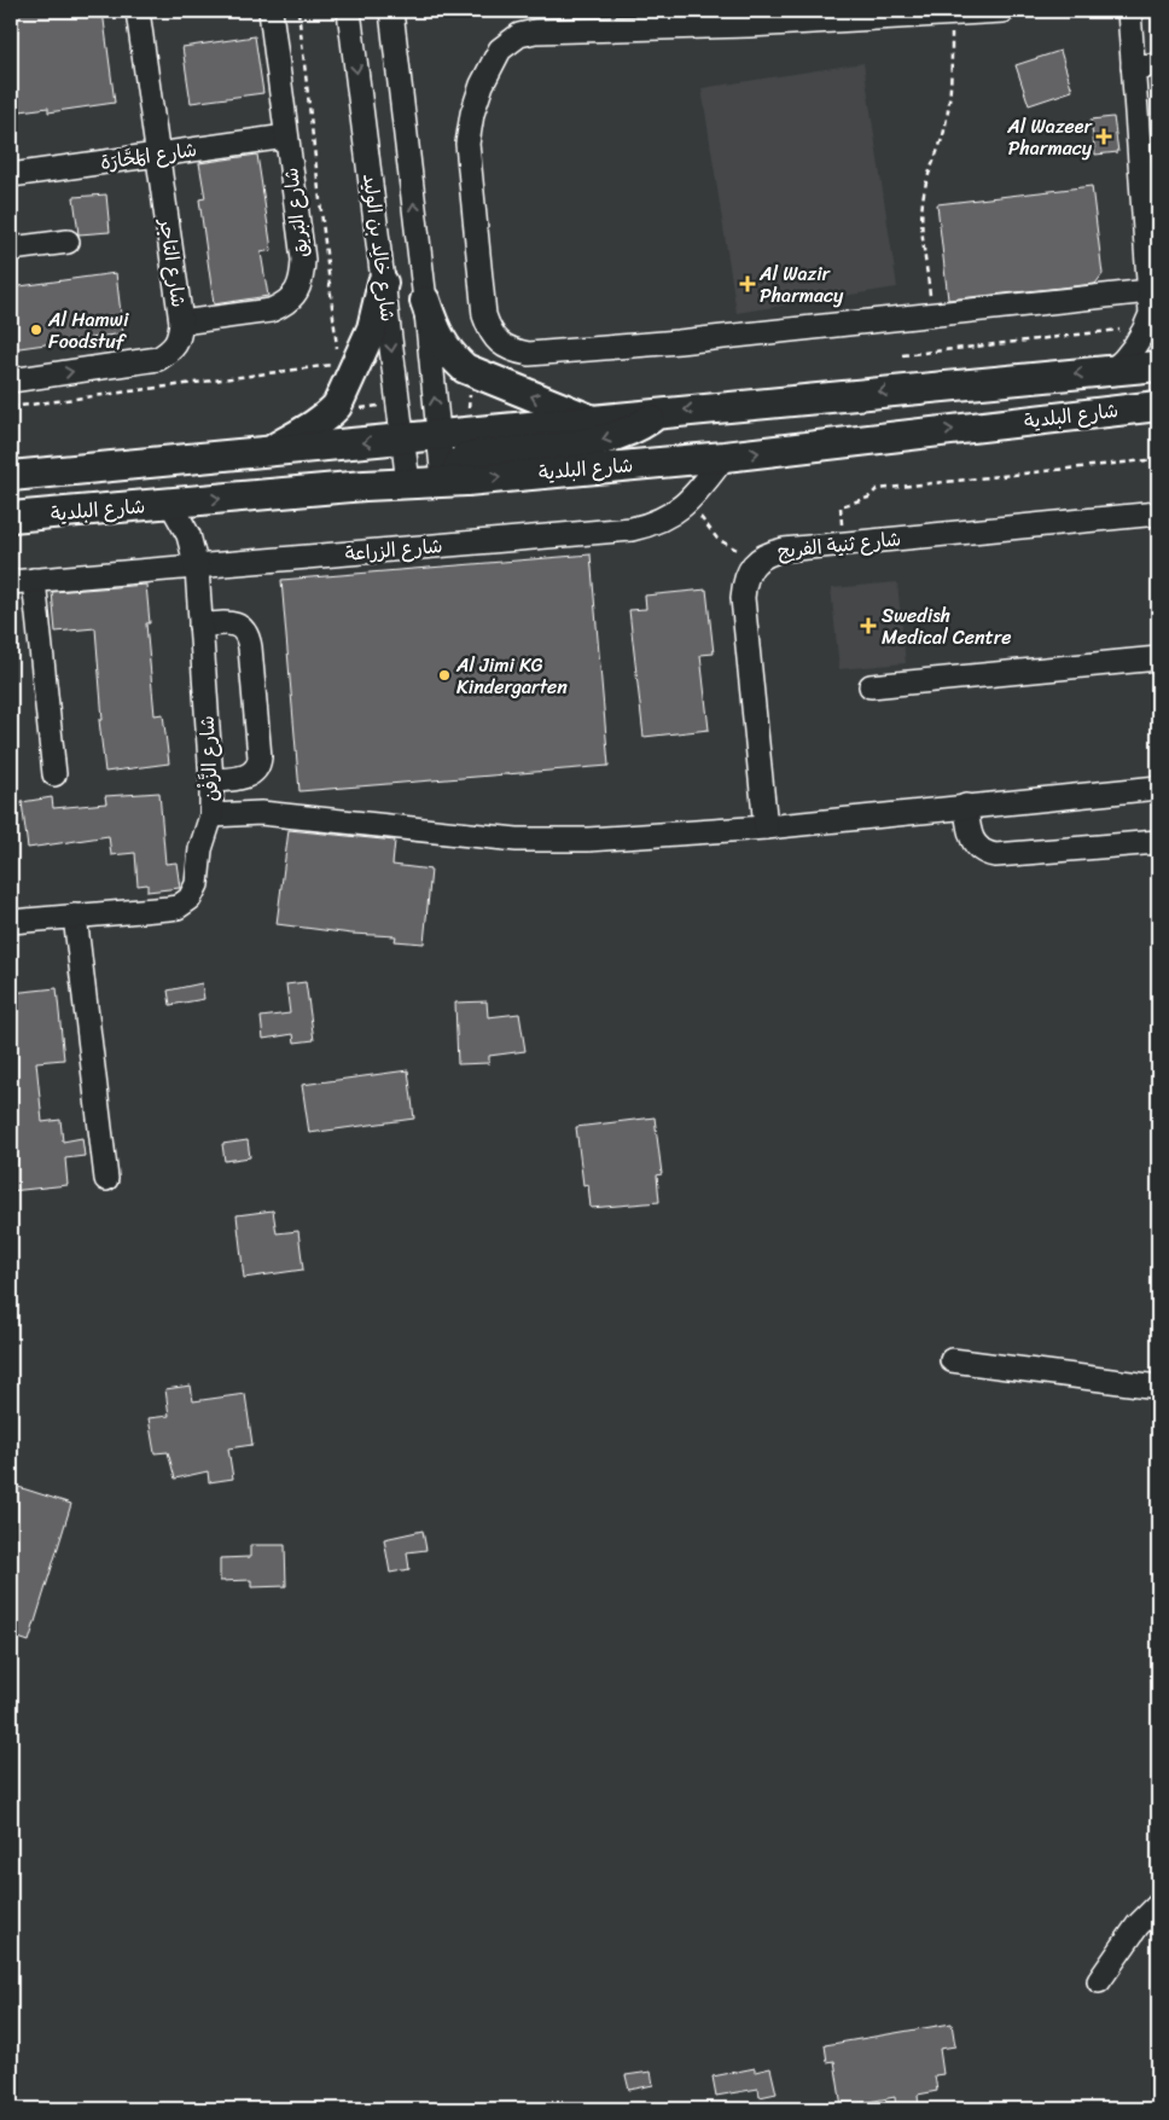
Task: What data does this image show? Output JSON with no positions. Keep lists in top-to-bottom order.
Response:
{
  "streets": {
    "main road": ["شارع البلدية"],
    "street": [
      "شارع المَحَّارَة",
      "شارع البَريق",
      "شارع خالِد بن الوليد",
      "شارع التاجر",
      "شارع ثنية الفريج",
      "شارع الزراعة",
      "شارع الزَّفْن"
    ]
  },
  "crossings": [
    ["شارع المَحَّارَة", "شارع البَريق"],
    ["شارع المَحَّارَة", "شارع التاجر"],
    ["شارع البَريق", "شارع التاجر"],
    ["شارع خالِد بن الوليد", "شارع البلدية"],
    ["شارع البلدية", "شارع الزراعة"],
    ["شارع البلدية", "شارع الزَّفْن"],
    ["شارع الزراعة", "شارع الزَّفْن"]
  ],
  "one_way": ["شارع التاجر"],
  "places": {
    "health": ["Al Wazeer Pharmacy", "Al Wazir Pharmacy", "Swedish Medical Centre"],
    "other": ["Al Hamwi Foodstuf", "Al Jimi KG Kindergarten"]
  }
}
